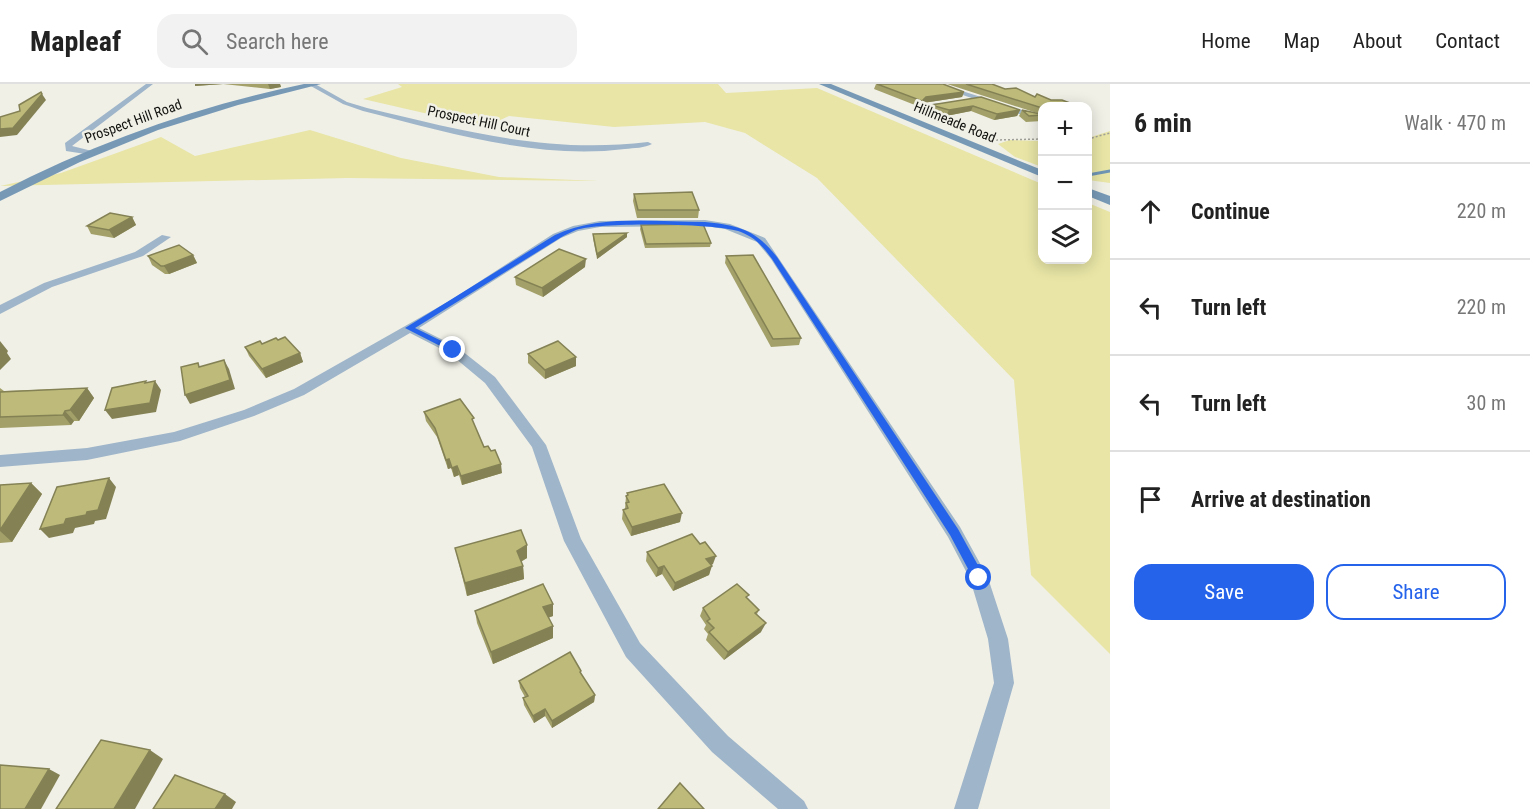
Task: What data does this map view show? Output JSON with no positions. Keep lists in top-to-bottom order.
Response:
{
  "streets": {
    "street": ["Prospect Hill Road", "Prospect Hill Court", "Hillmeade Road"]
  },
  "crossings": [
    ["Prospect Hill Road", "Prospect Hill Court"]
  ],
  "page": {
    "header": "Mapleaf",
    "search": "Search here",
    "nav": [
      "Home",
      "Map",
      "About",
      "Contact"
    ],
    "heading": ["6 min", "Walk · 470 m"],
    "map_buttons": ["+", "−"],
    "list": [
      ["Continue", "220 m"],
      ["Turn left", "220 m"],
      ["Turn left", "30 m"],
      "Arrive at destination"
    ],
    "buttons": ["Save", "Share"]
  }
}
